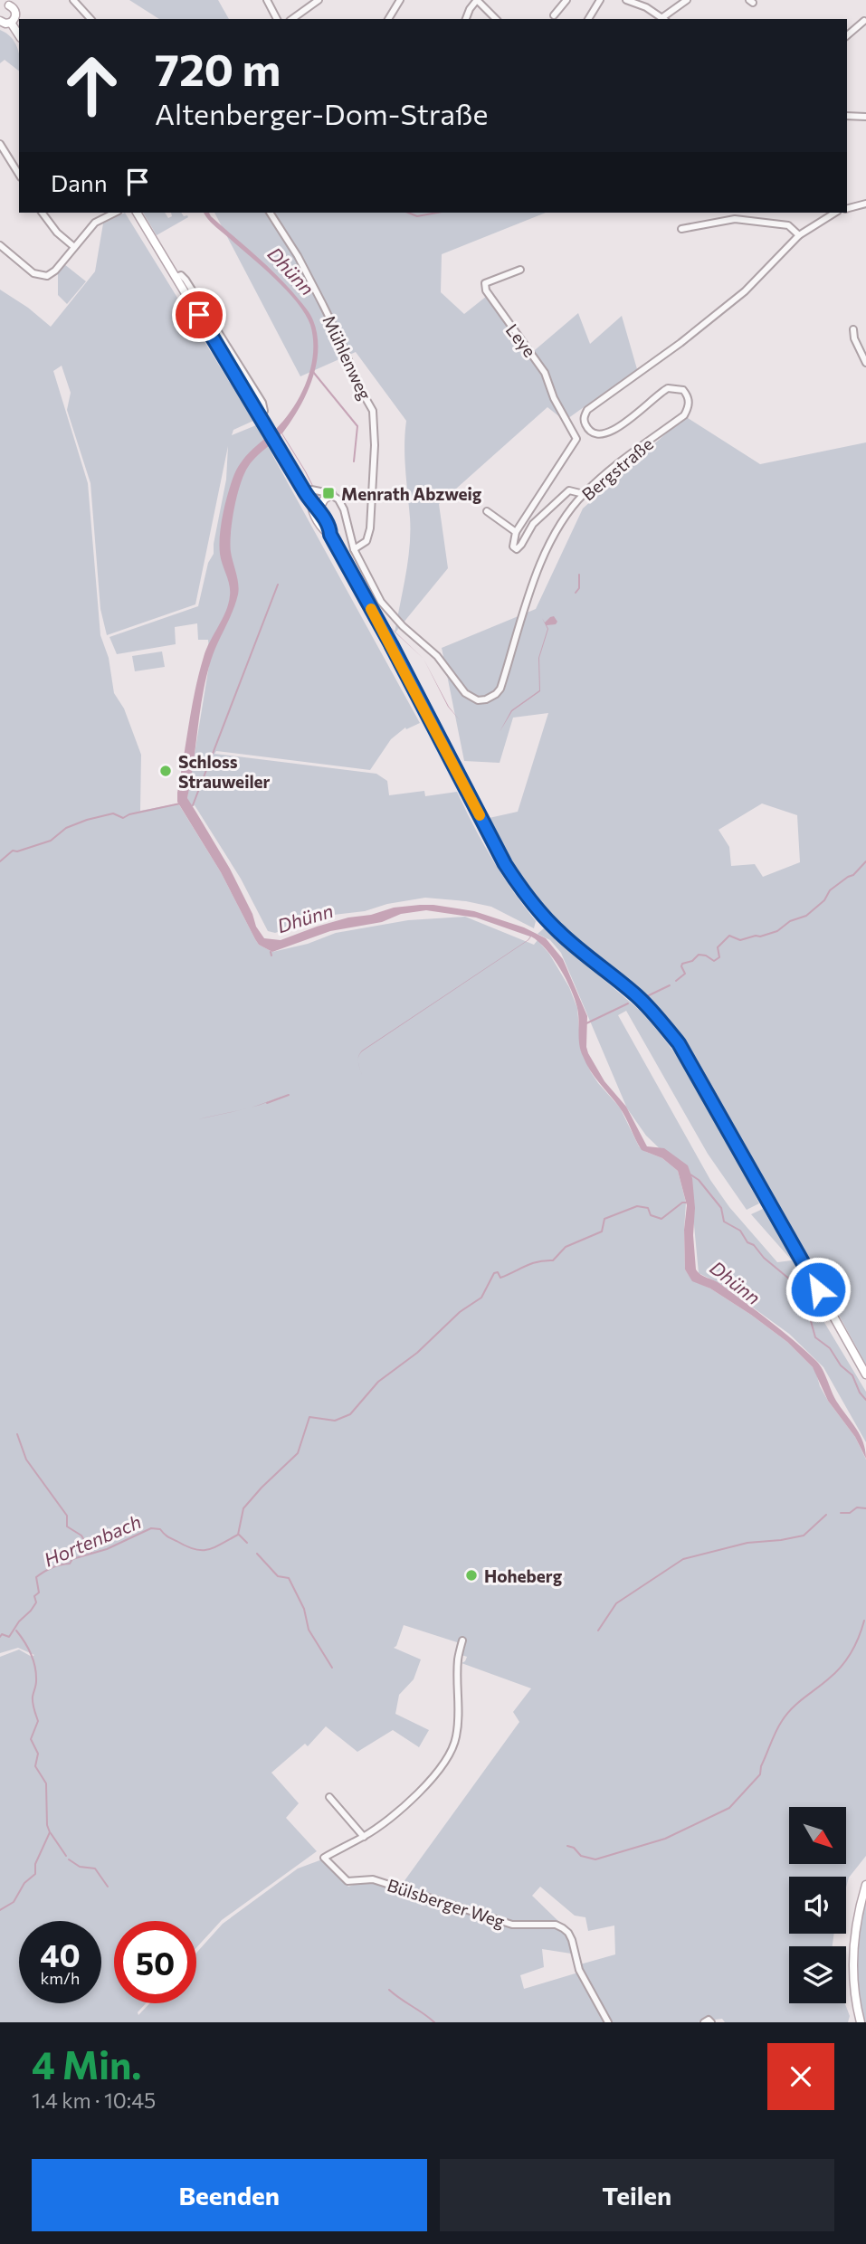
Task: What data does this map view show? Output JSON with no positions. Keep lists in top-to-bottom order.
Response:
{
  "streets": {
    "street": [
      "Leye",
      "Mühlenweg",
      "Bergstraße",
      "Bülsberger Weg"
    ]
  },
  "crossings": [
    ["Mühlenweg", "Bergstraße"]
  ],
  "water": ["Dhünn", "Hortenbach"],
  "places": {
    "transit": ["Menrath Abzweig"],
    "other": ["Schloss Strauweiler", "Hoheberg"]
  },
  "north": "bottom right",
  "page": {
    "turn": ["720 m", "Altenberger-Dom-Straße"],
    "then": "Dann",
    "speed": "40 km/h",
    "limit": "50",
    "heading": ["4 Min.", "1.4 km · 10:45"],
    "buttons": ["Beenden", "Teilen"]
  }
}
